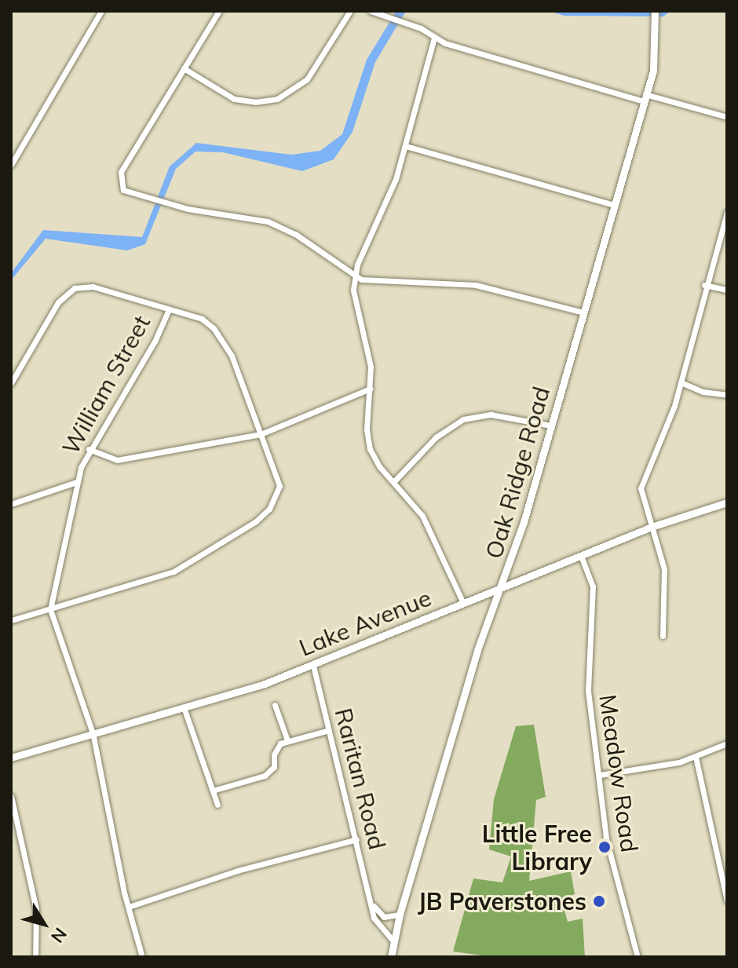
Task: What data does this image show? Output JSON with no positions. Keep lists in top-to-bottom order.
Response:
{
  "streets": {
    "street": [
      "William Street",
      "Oak Ridge Road",
      "Lake Avenue",
      "Meadow Road",
      "Raritan Road"
    ]
  },
  "crossings": [
    ["Oak Ridge Road", "Lake Avenue"],
    ["Oak Ridge Road", "Raritan Road"],
    ["Lake Avenue", "Meadow Road"],
    ["Lake Avenue", "Raritan Road"]
  ],
  "places": ["Little Free Library", "JB Paverstones"],
  "north": "bottom right"
}
